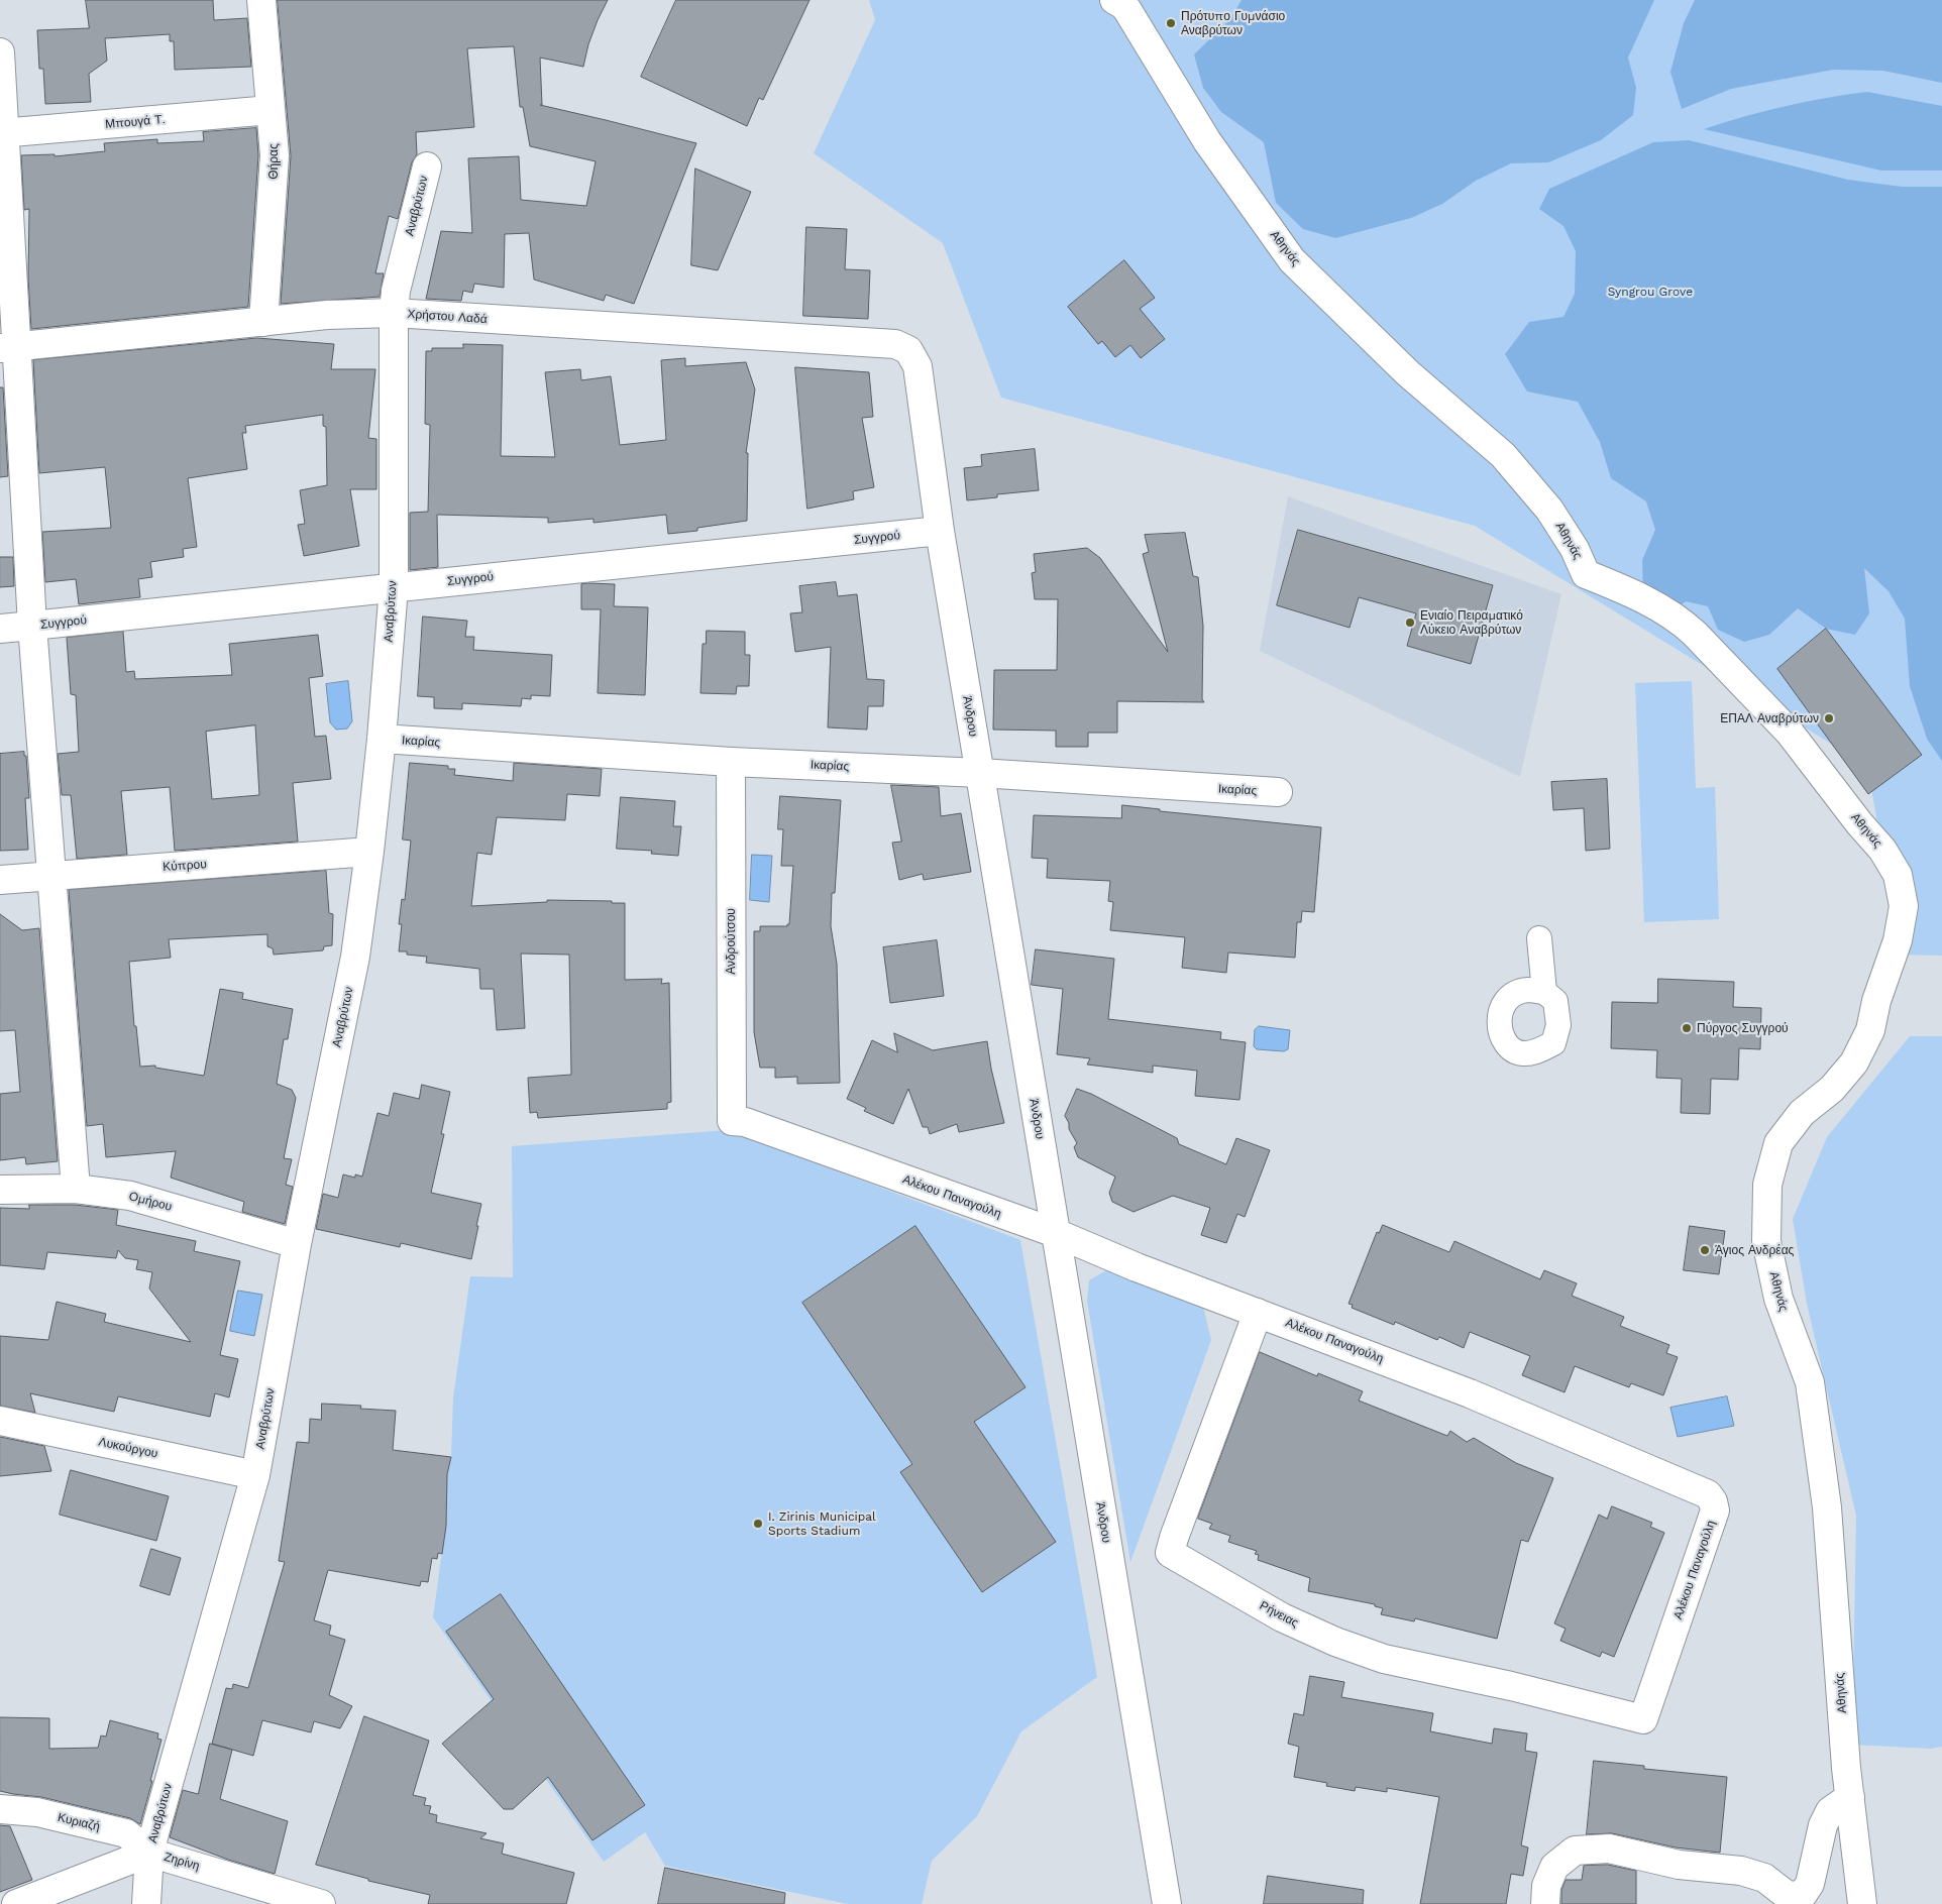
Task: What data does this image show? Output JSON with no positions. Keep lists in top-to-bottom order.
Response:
{
  "streets": {
    "street": [
      "Μπουγά Τ.",
      "Θήρας",
      "Αναβρύτων",
      "Αθηνάς",
      "Χρήστου Λαδά",
      "Συγγρού",
      "Άνδρου",
      "Ικαρίας",
      "Κύπρου",
      "Ανδρούτσου",
      "Αλέκου Παναγούλη",
      "Ομήρου",
      "Λυκούργου",
      "Ρήνειας",
      "Κυριαζή",
      "Ζηρίνη"
    ]
  },
  "crossings": [
    ["Μπουγά Τ.", "Θήρας"],
    ["Θήρας", "Χρήστου Λαδά"],
    ["Αναβρύτων", "Χρήστου Λαδά"],
    ["Αναβρύτων", "Συγγρού"],
    ["Αναβρύτων", "Ικαρίας"],
    ["Αναβρύτων", "Κύπρου"],
    ["Αναβρύτων", "Ομήρου"],
    ["Αναβρύτων", "Λυκούργου"],
    ["Αναβρύτων", "Κυριαζή"],
    ["Αναβρύτων", "Ζηρίνη"],
    ["Χρήστου Λαδά", "Άνδρου"],
    ["Συγγρού", "Άνδρου"],
    ["Άνδρου", "Ικαρίας"],
    ["Άνδρου", "Αλέκου Παναγούλη"],
    ["Ικαρίας", "Ανδρούτσου"],
    ["Ανδρούτσου", "Αλέκου Παναγούλη"],
    ["Αλέκου Παναγούλη", "Ρήνειας"],
    ["Κυριαζή", "Ζηρίνη"]
  ],
  "parks": ["Syngrou Grove"],
  "places": [
    "Πρότυπο Γυμνάσιο Αναβρύτων",
    "Ενιαίο Πειραματικό Λύκειο Αναβρύτων",
    "ΕΠΑΛ Αναβρύτων",
    "Πύργος Συγγρού",
    "Άγιος Ανδρέας",
    "I. Zirinis Municipal Sports Stadium"
  ]
}
